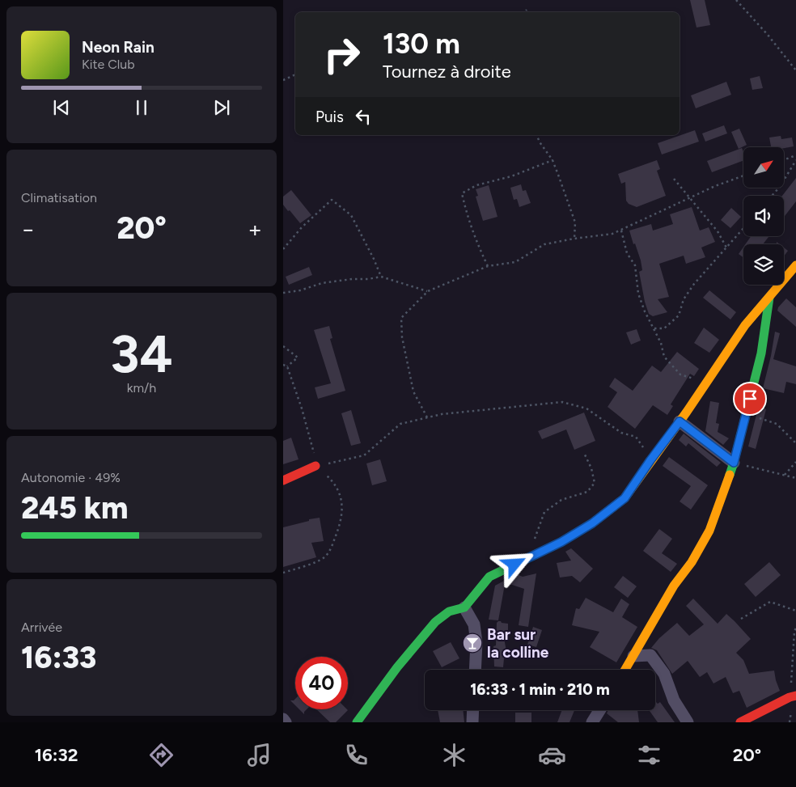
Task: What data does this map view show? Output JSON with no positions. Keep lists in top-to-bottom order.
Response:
{
  "places": {
    "bar": ["Bar sur la colline"]
  },
  "north": "top right",
  "page": {
    "turn": ["130 m", "Tournez à droite"],
    "song": ["Neon Rain", "Kite Club"],
    "then": "Puis",
    "tile": [
      "Climatisation",
      ["34", "km/h"],
      ["Autonomie · 49%", "245 km"],
      ["Arrivée", "16:33"]
    ],
    "heat": ["−", "20°", "+"],
    "limit": "40",
    "trip": "16:33 · 1 min · 210 m",
    "tabs": ["16:32", "20°"]
  }
}
